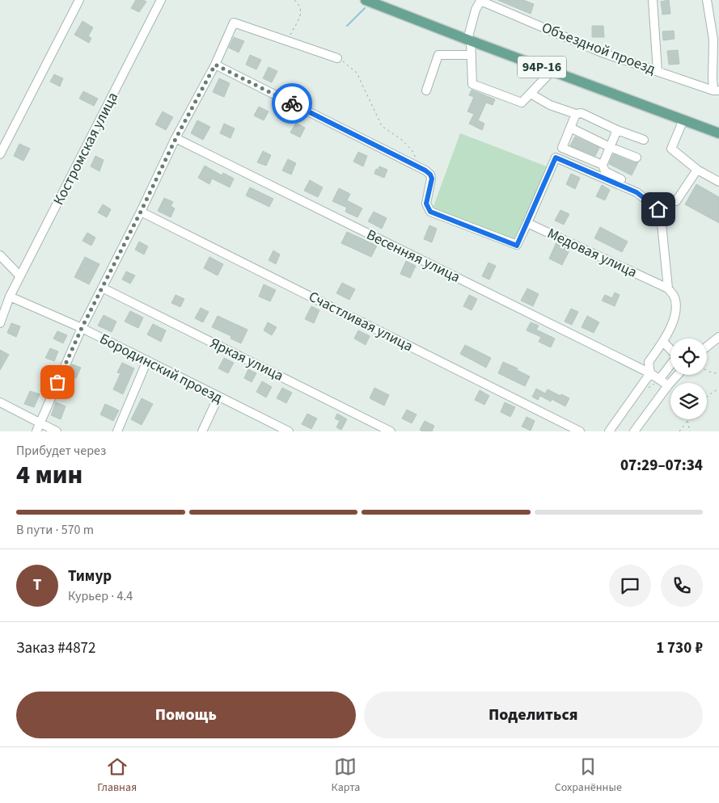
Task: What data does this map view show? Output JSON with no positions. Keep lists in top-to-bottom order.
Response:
{
  "streets": {
    "main road": ["94Р-16"],
    "street": [
      "Объездной проезд",
      "Костромская улица",
      "Медовая улица",
      "Весенняя улица",
      "Счастливая улица",
      "Яркая улица",
      "Бородинский проезд"
    ]
  },
  "crossings": [
    ["Объездной проезд", "94Р-16"],
    ["Костромская улица", "Бородинский проезд"]
  ],
  "page": {
    "heading": ["4 мин", "Прибудет через", "07:29–07:34"],
    "panel": [
      "Тимур",
      "Курьер · 4.4",
      "Заказ #4872",
      "1 730 ₽"
    ],
    "bar": "В пути · 570 m",
    "round": "Т",
    "buttons": ["Помощь", "Поделиться"],
    "tabs": ["Главная", "Карта", "Сохранённые"]
  }
}
